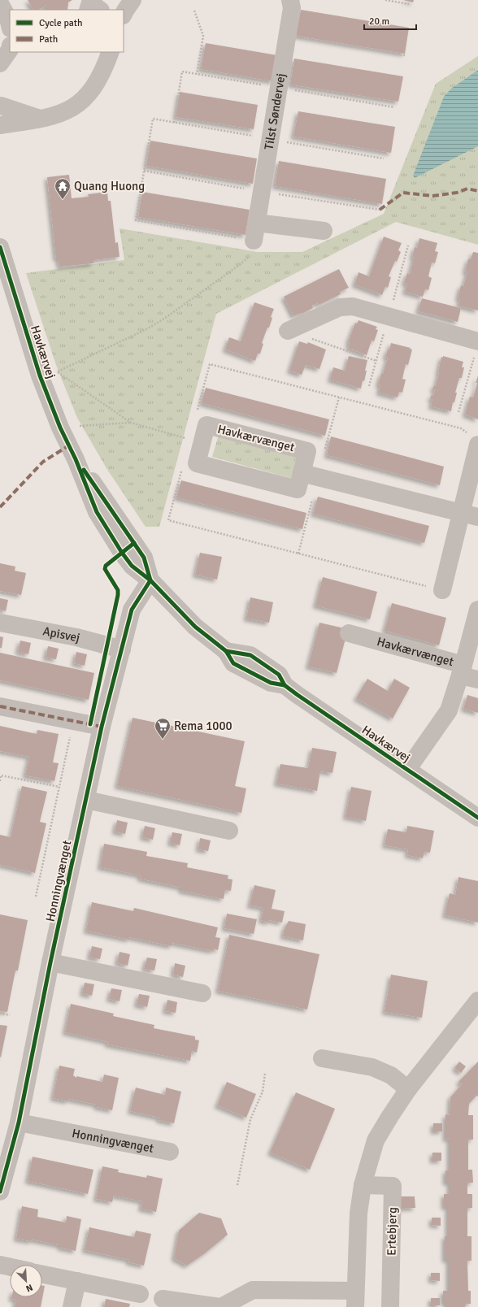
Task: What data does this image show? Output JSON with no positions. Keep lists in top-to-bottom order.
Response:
{
  "streets": {
    "street": [
      "Tilst Søndervej",
      "Havkærvej",
      "Havkærvænget",
      "Apisvej",
      "Honningvænget",
      "Ertebjerg"
    ]
  },
  "crossings": [
    ["Havkærvej", "Havkærvænget"],
    ["Havkærvej", "Honningvænget"],
    ["Apisvej", "Honningvænget"]
  ],
  "places": {
    "temple": ["Quang Huong"],
    "supermarket": ["Rema 1000"]
  },
  "legend": ["Cycle path", "Path"],
  "scale_bar": "20 m",
  "north": "bottom right"
}
